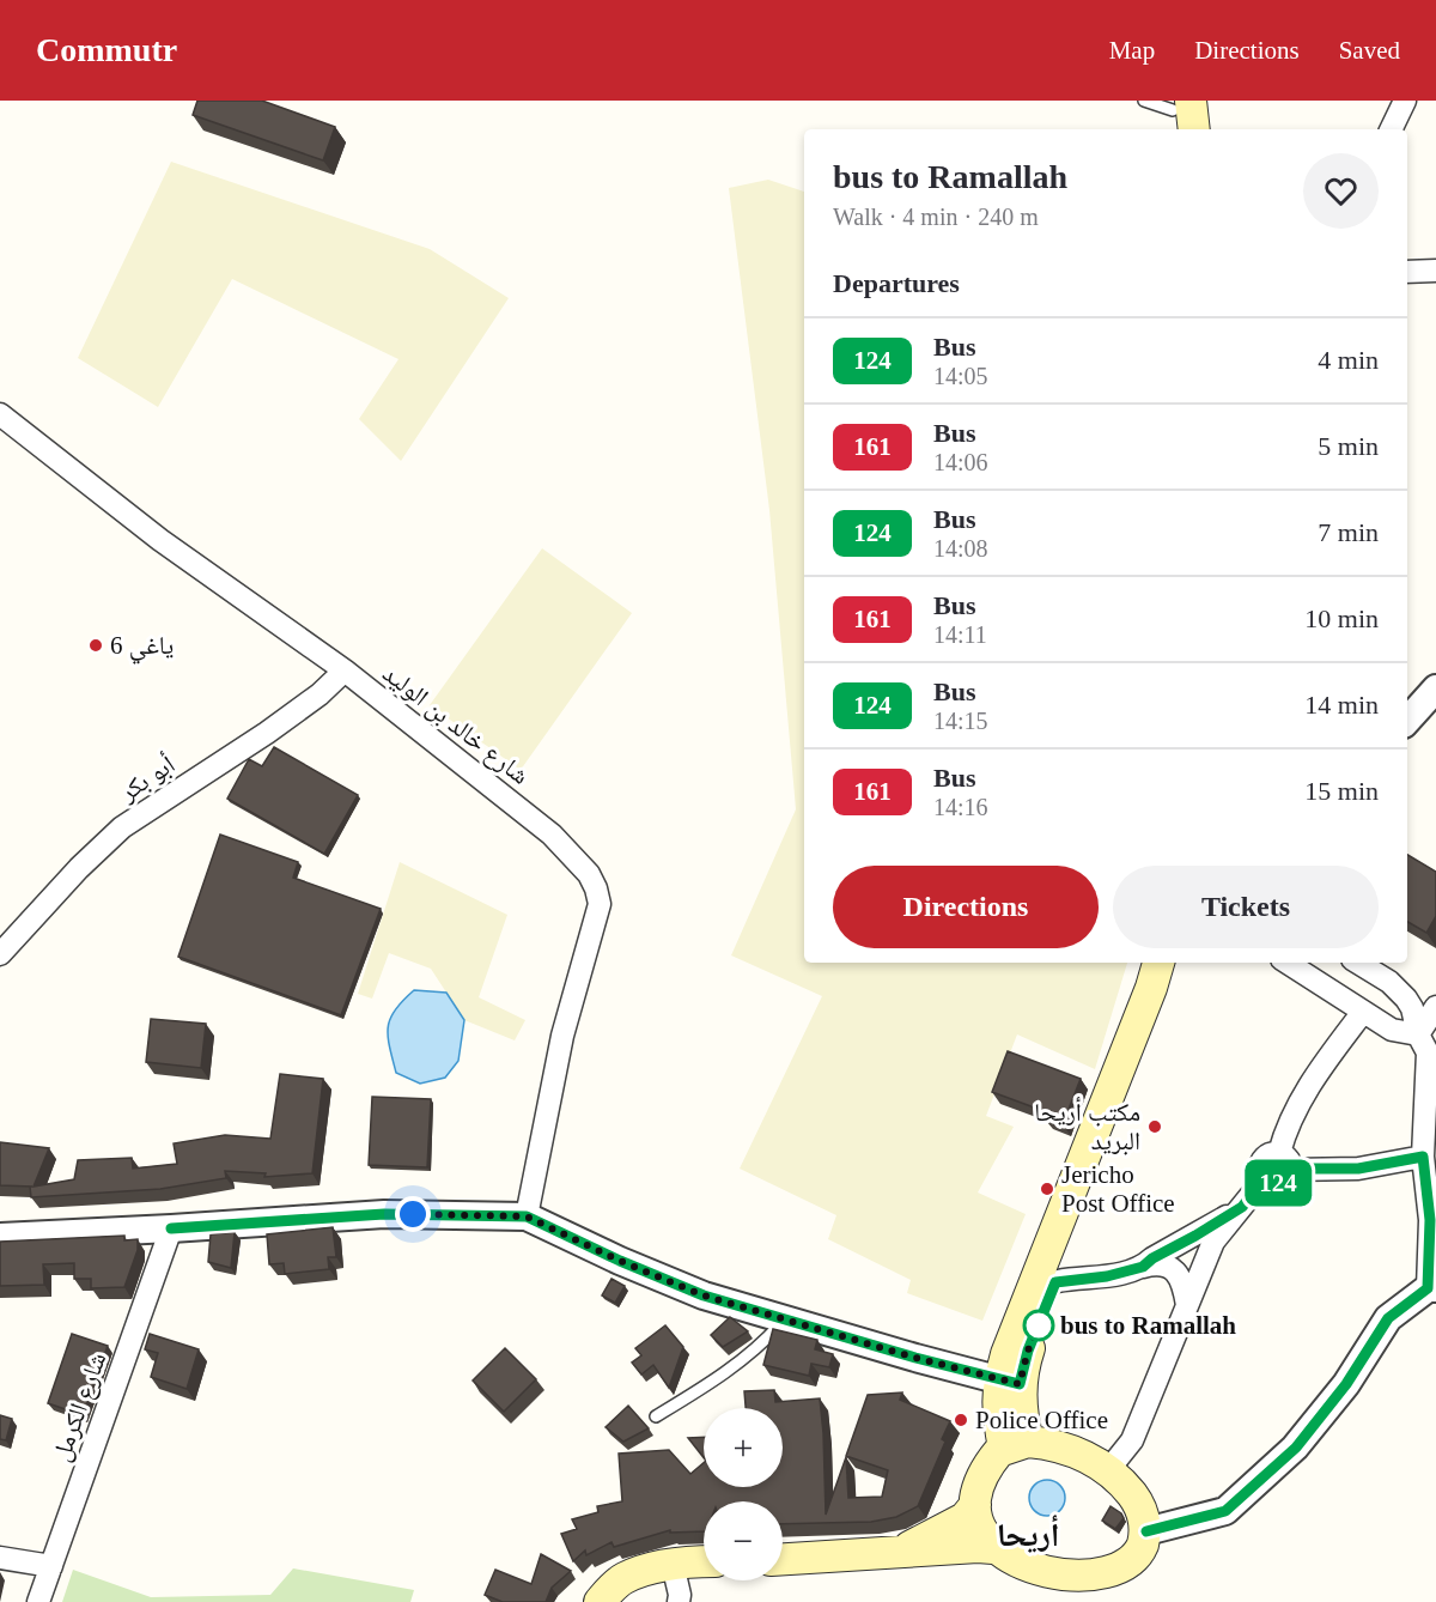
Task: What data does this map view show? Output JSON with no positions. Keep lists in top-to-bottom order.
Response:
{
  "streets": {
    "street": ["شارع خالد بن الوليد", "أبو بكر", "شارع الكرمل"]
  },
  "crossings": [
    ["شارع خالد بن الوليد", "أبو بكر"]
  ],
  "districts": ["أريحا"],
  "places": [
    "ياغي 6",
    "مكتب أريحا البريد",
    "Jericho Post Office",
    "bus to Ramallah",
    "Police Office"
  ],
  "lines": ["bus line 124"],
  "page": {
    "header": "Commutr",
    "nav": ["Map", "Directions", "Saved"],
    "on_map": "124",
    "heading": [
      ["bus to Ramallah", "Walk · 4 min · 240 m"],
      "Departures"
    ],
    "list": [
      {
        "mark": "124",
        "name": "Bus",
        "note": "14:05",
        "value": "4 min"
      },
      {
        "mark": "161",
        "name": "Bus",
        "note": "14:06",
        "value": "5 min"
      },
      {
        "mark": "124",
        "name": "Bus",
        "note": "14:08",
        "value": "7 min"
      },
      {
        "mark": "161",
        "name": "Bus",
        "note": "14:11",
        "value": "10 min"
      },
      {
        "mark": "124",
        "name": "Bus",
        "note": "14:15",
        "value": "14 min"
      },
      {
        "mark": "161",
        "name": "Bus",
        "note": "14:16",
        "value": "15 min"
      }
    ],
    "buttons": ["Directions", "Tickets"],
    "map_buttons": ["+", "−"]
  }
}
